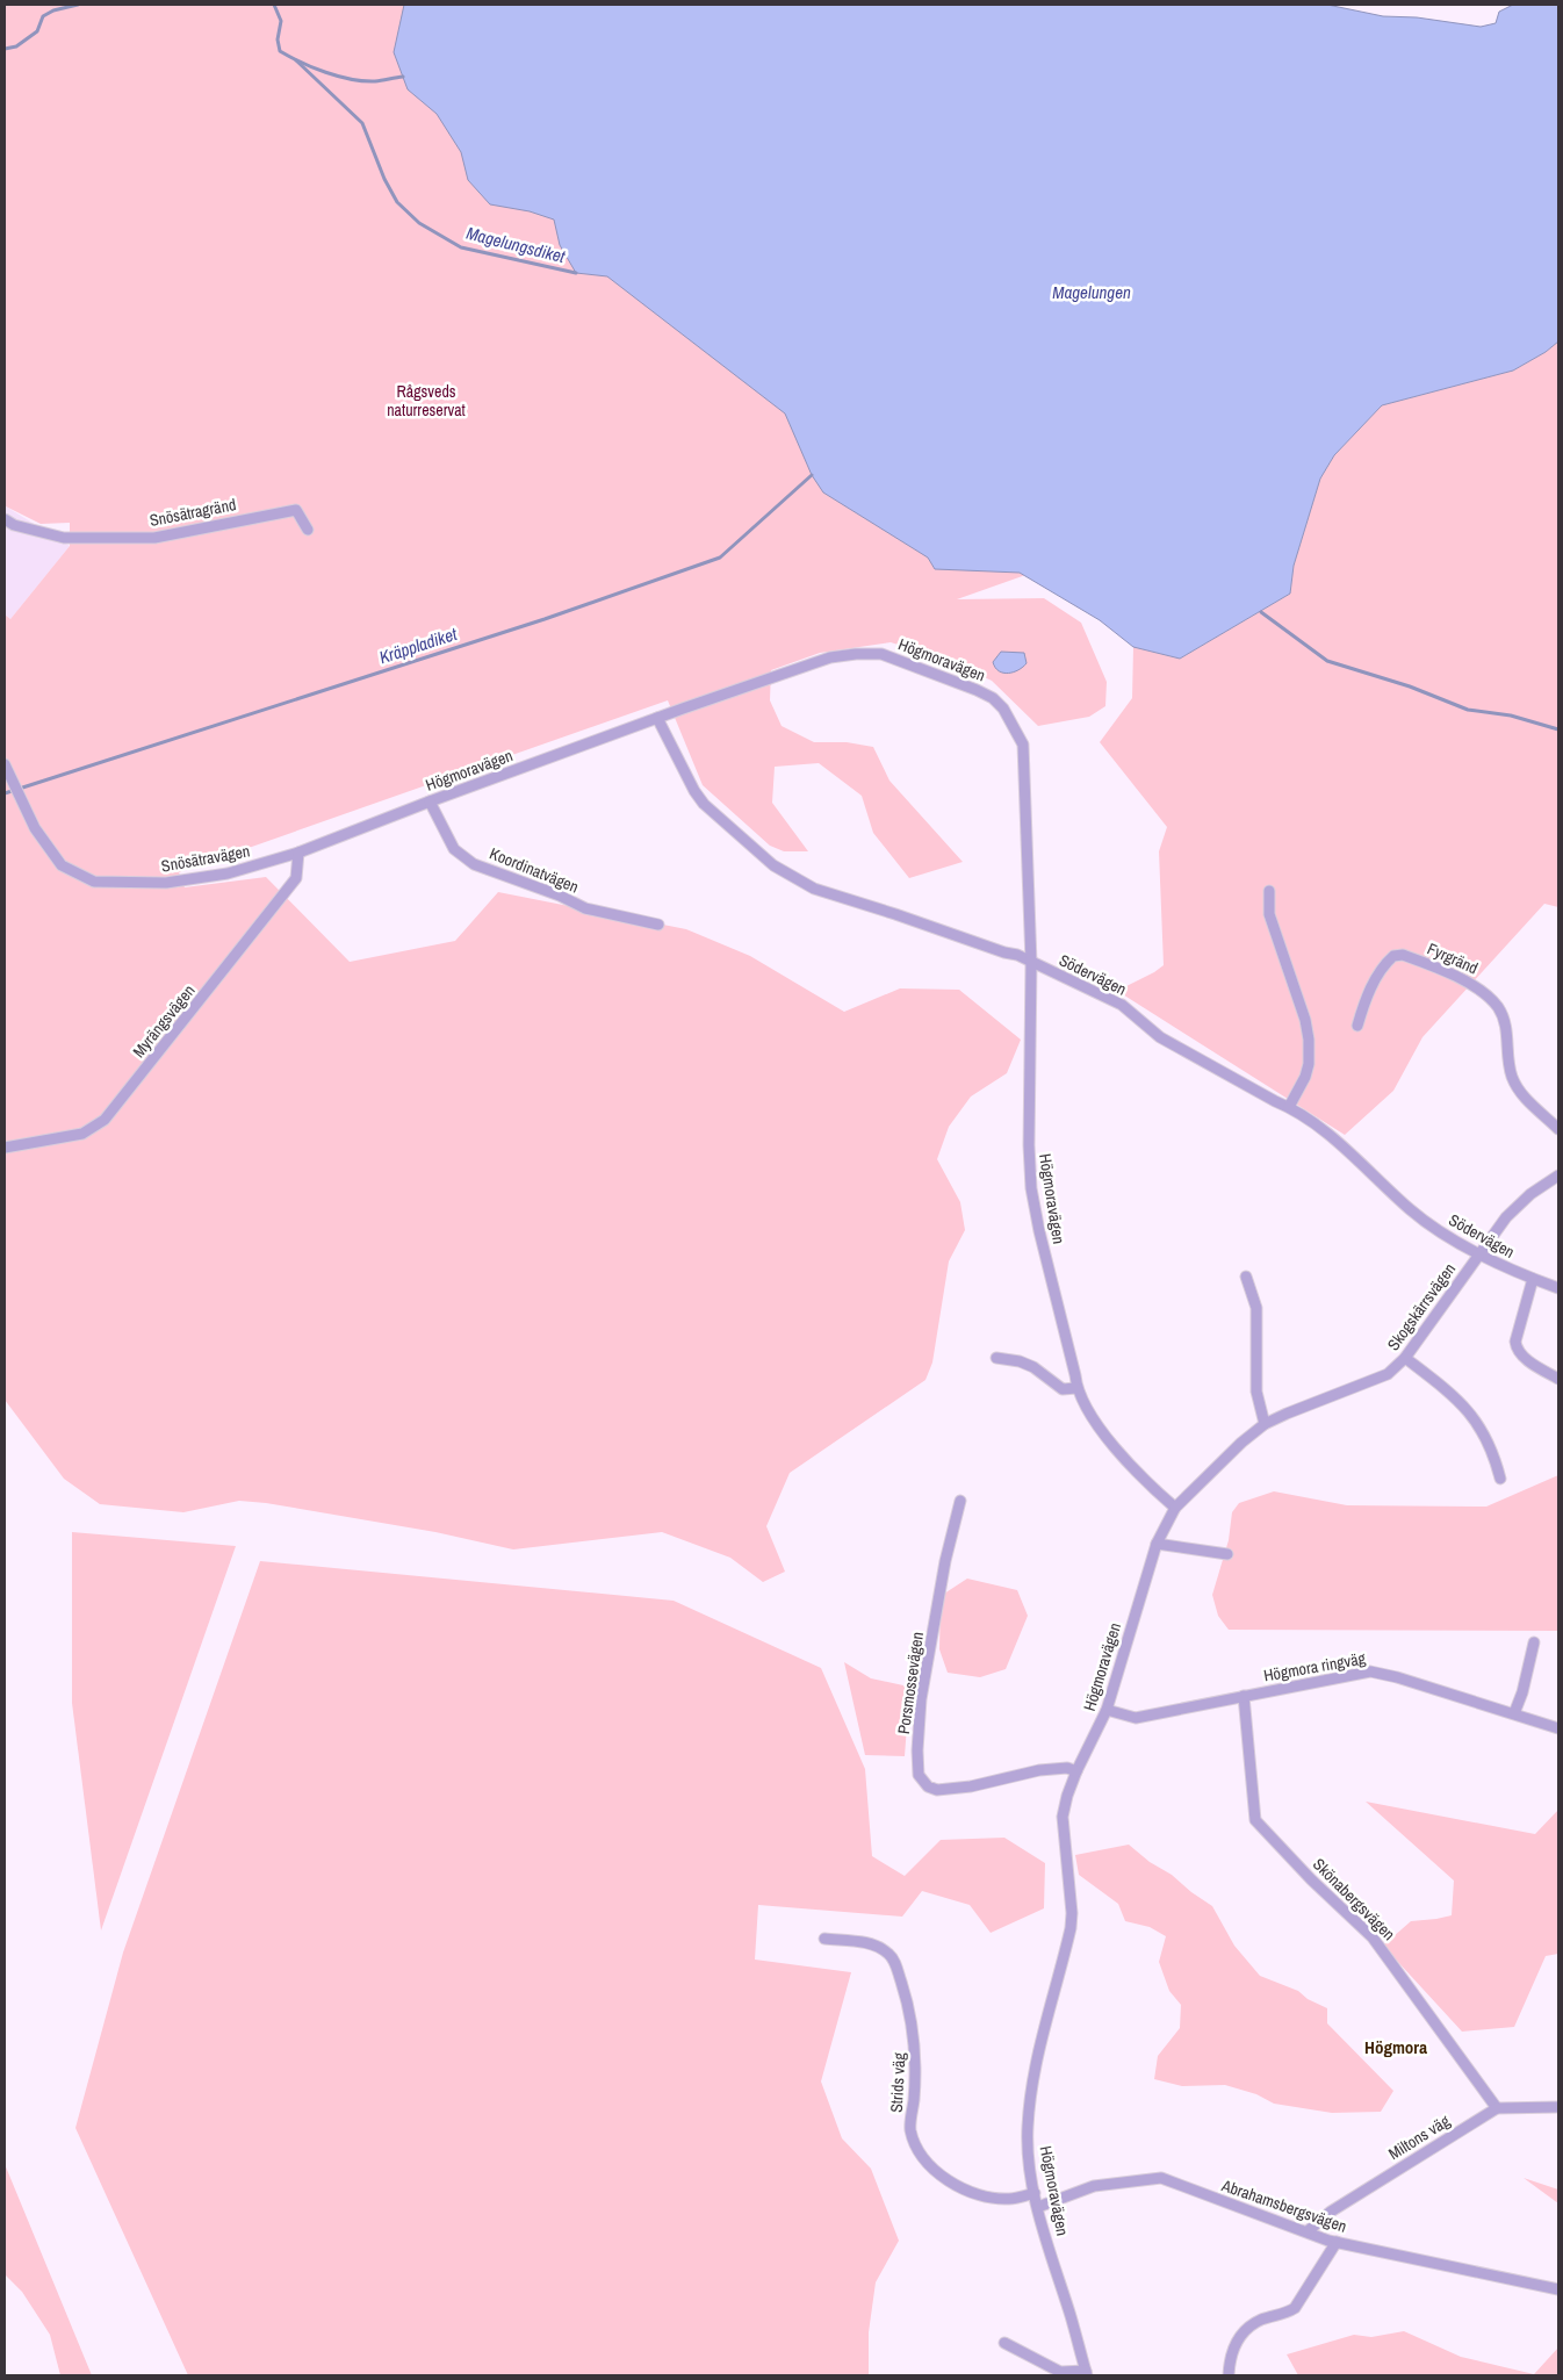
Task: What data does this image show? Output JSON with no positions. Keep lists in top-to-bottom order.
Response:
{
  "streets": {
    "street": [
      "Snösätragränd",
      "Högmoravägen",
      "Snösätravägen",
      "Koordinatvägen",
      "Fyrgränd",
      "Södervägen",
      "Myrängsvägen",
      "Skogskärrsvägen",
      "Högmora ringväg",
      "Porsmossevägen",
      "Skönabergsvägen",
      "Strids väg",
      "Miltons väg",
      "Abrahamsbergsvägen"
    ]
  },
  "crossings": [
    ["Högmoravägen", "Snösätravägen"],
    ["Högmoravägen", "Koordinatvägen"],
    ["Högmoravägen", "Södervägen"],
    ["Högmoravägen", "Myrängsvägen"],
    ["Högmoravägen", "Skogskärrsvägen"],
    ["Högmoravägen", "Högmora ringväg"],
    ["Högmoravägen", "Porsmossevägen"],
    ["Högmoravägen", "Strids väg"],
    ["Högmoravägen", "Abrahamsbergsvägen"],
    ["Snösätravägen", "Myrängsvägen"],
    ["Södervägen", "Skogskärrsvägen"],
    ["Högmora ringväg", "Skönabergsvägen"],
    ["Skönabergsvägen", "Miltons väg"],
    ["Miltons väg", "Abrahamsbergsvägen"]
  ],
  "districts": ["Högmora"],
  "water": ["Magelungsdiket", "Magelungen", "Kräppladiket"],
  "parks": ["Rågsveds naturreservat"]
}
